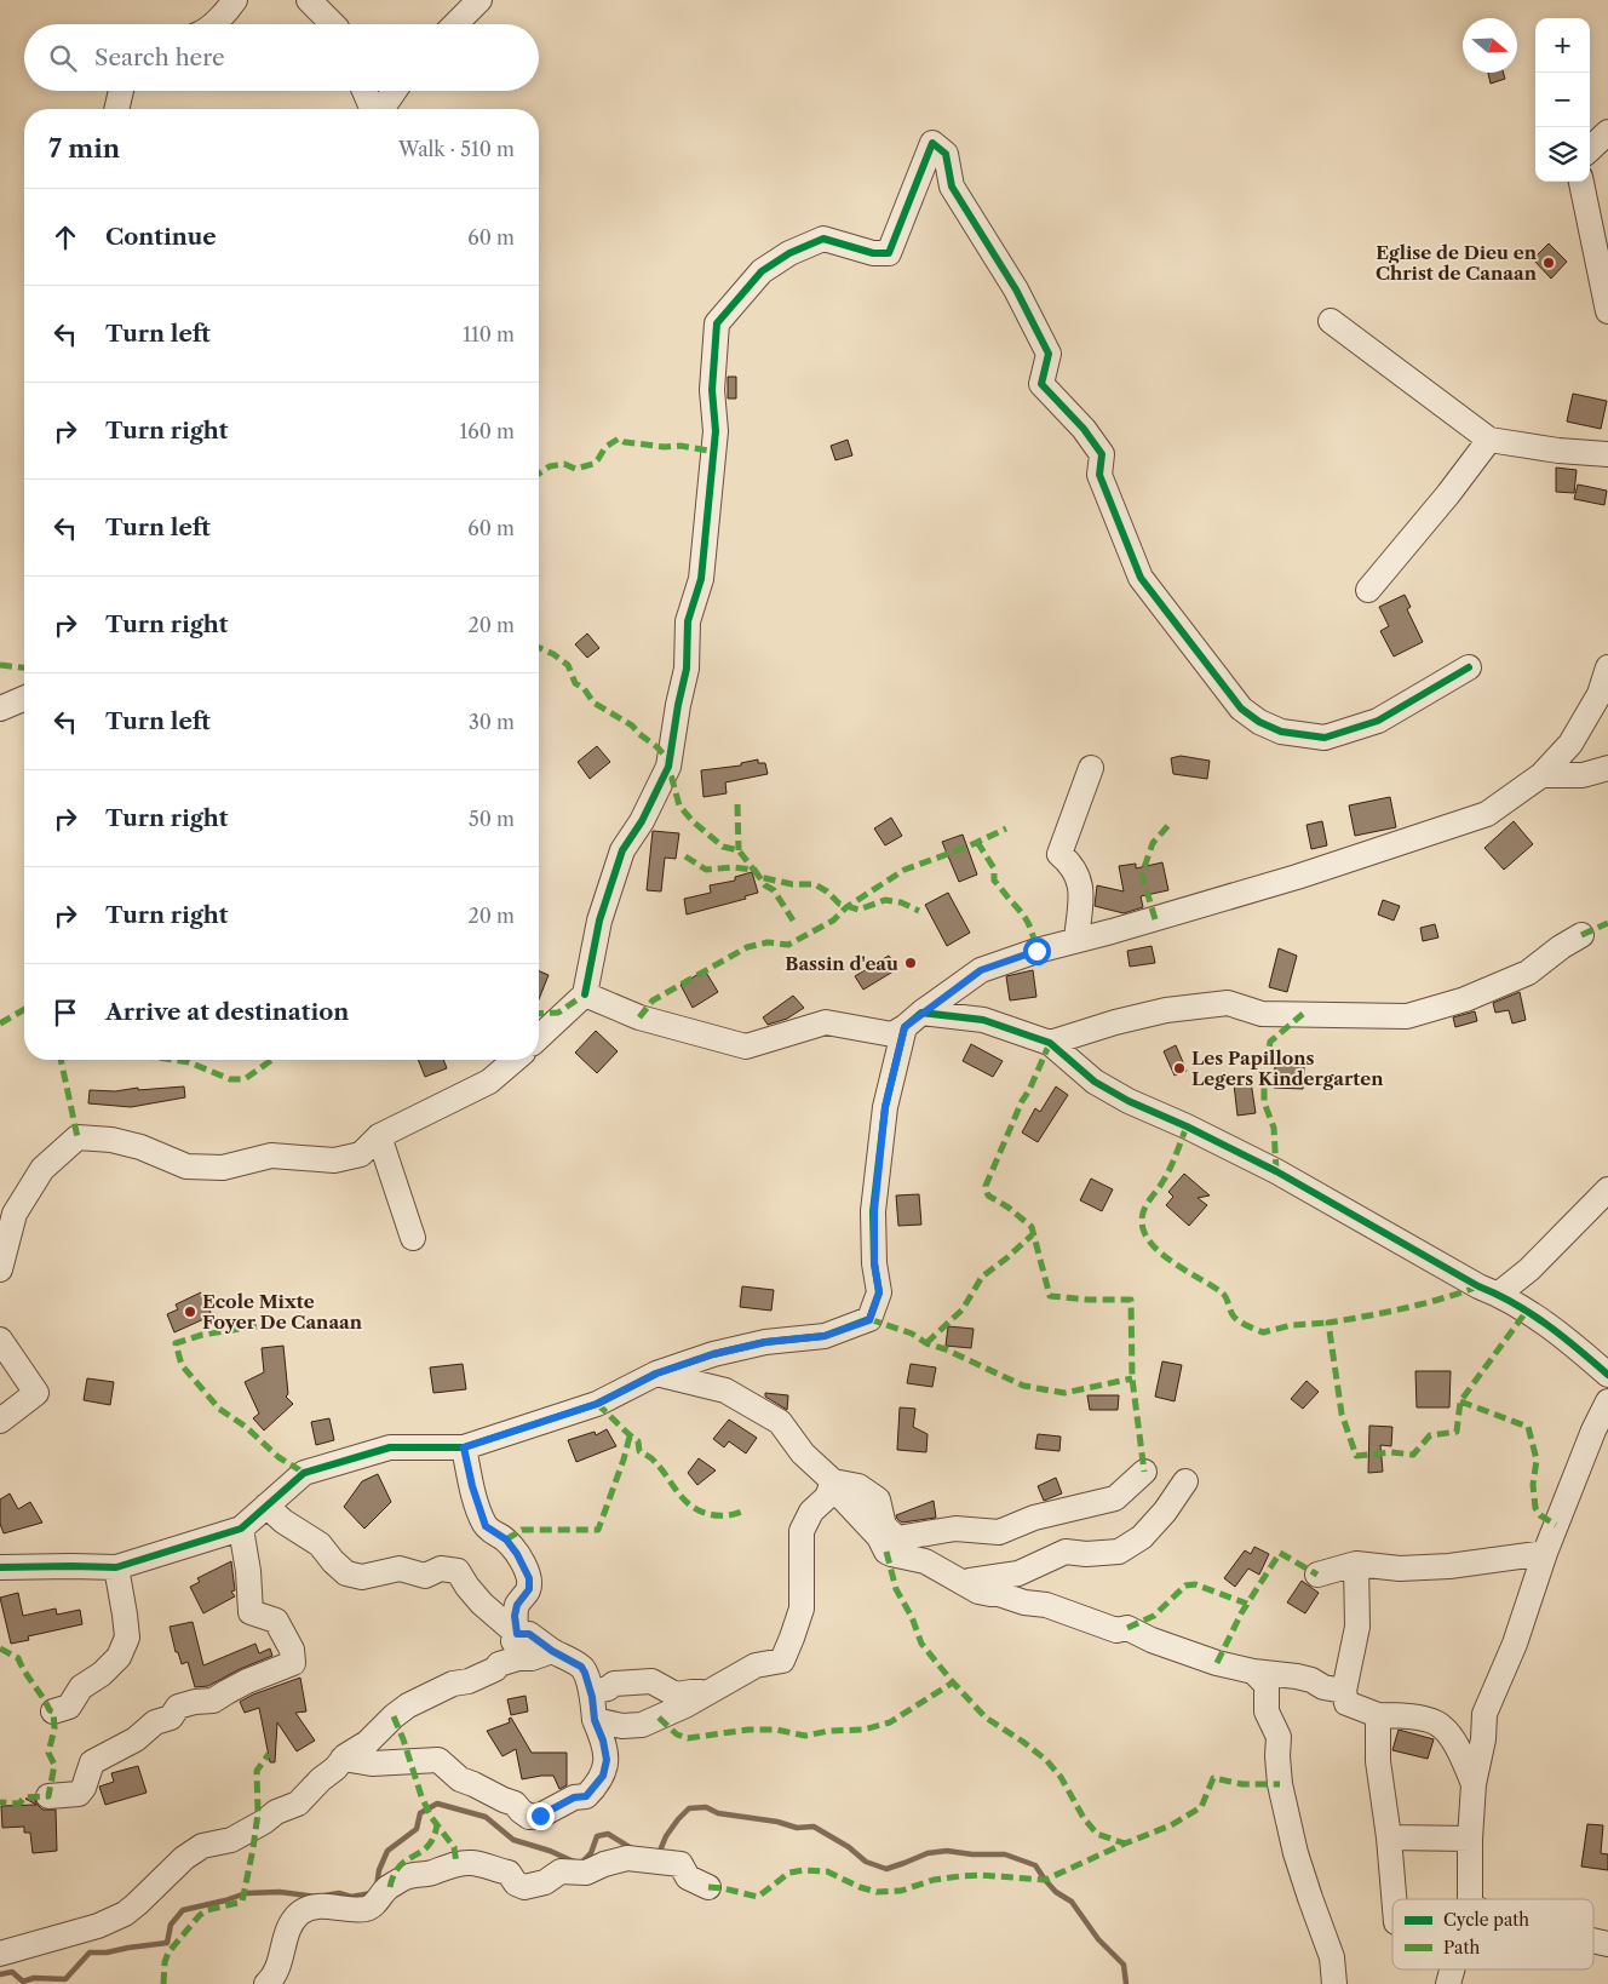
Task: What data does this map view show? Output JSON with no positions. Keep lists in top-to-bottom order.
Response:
{
  "places": [
    "Eglise de Dieu en Christ de Canaan",
    "Bassin d'eau",
    "Les Papillons Legers Kindergarten",
    "Ecole Mixte Foyer De Canaan"
  ],
  "legend": ["Cycle path", "Path"],
  "north": "right",
  "page": {
    "map_buttons": ["+", "−"],
    "search": "Search here",
    "heading": ["7 min", "Walk · 510 m"],
    "list": [
      ["Continue", "60 m"],
      ["Turn left", "110 m"],
      ["Turn right", "160 m"],
      ["Turn left", "60 m"],
      ["Turn right", "20 m"],
      ["Turn left", "30 m"],
      ["Turn right", "50 m"],
      ["Turn right", "20 m"],
      "Arrive at destination"
    ]
  }
}
